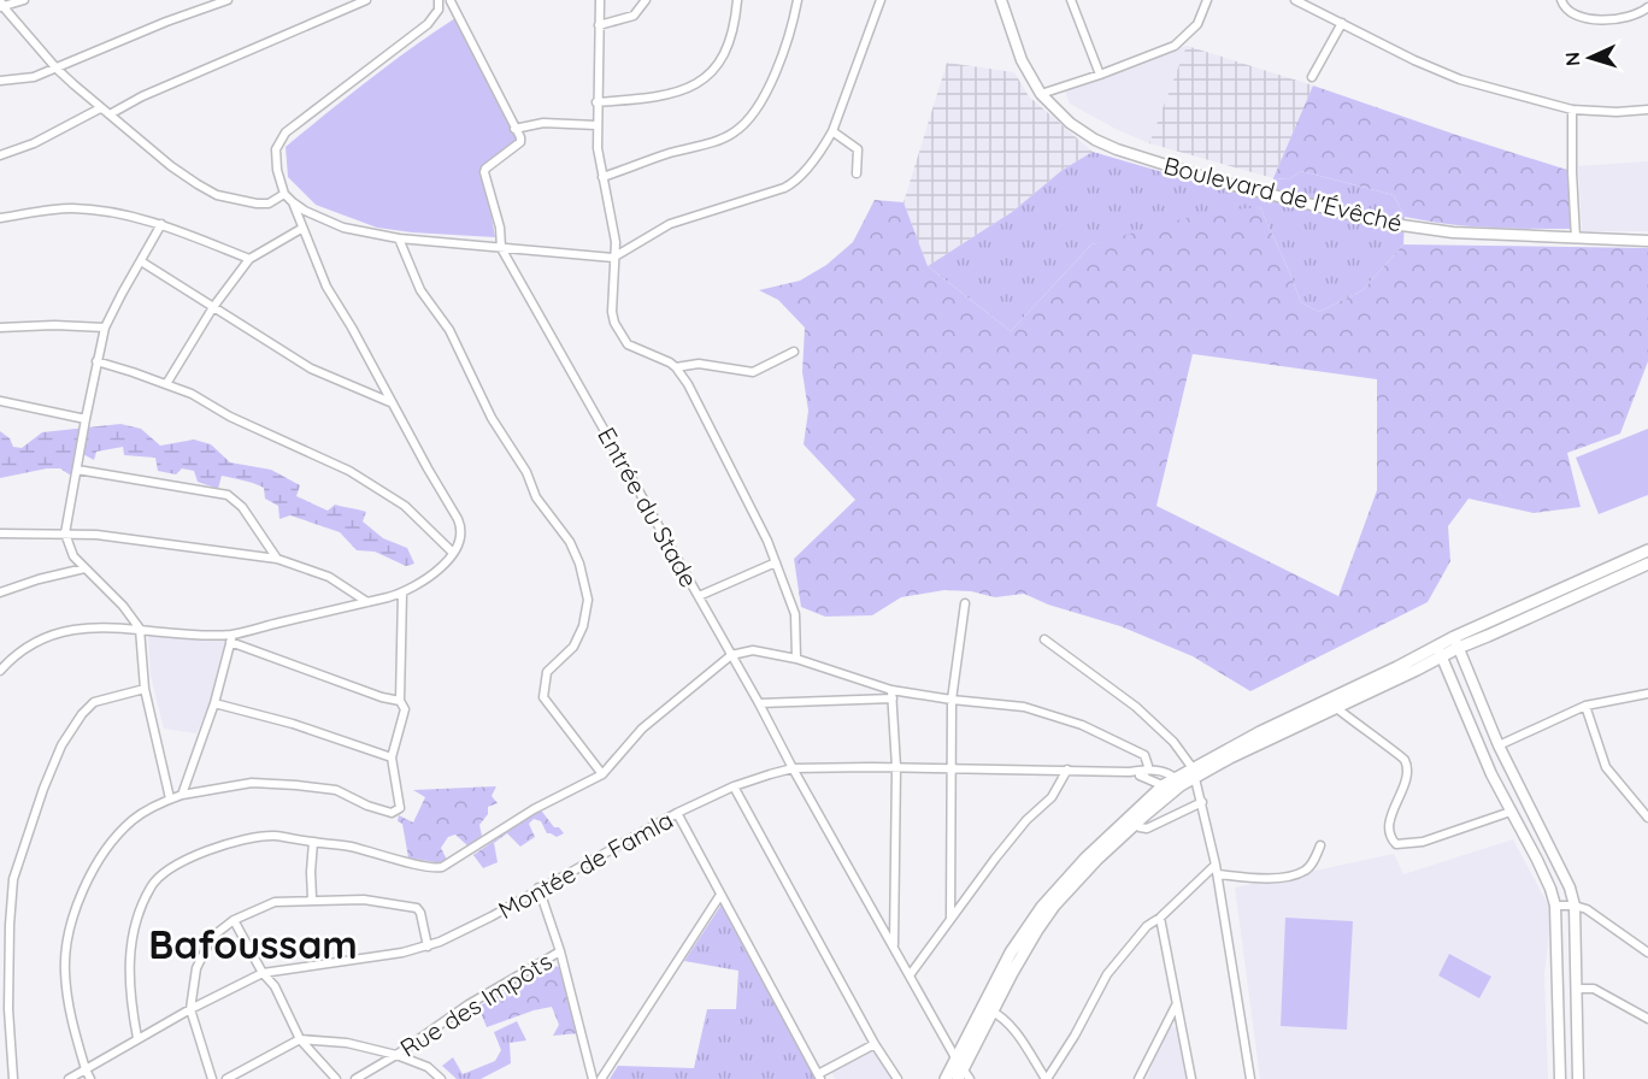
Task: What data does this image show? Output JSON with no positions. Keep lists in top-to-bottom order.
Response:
{
  "streets": {
    "main road": ["Boulevard de l'Évêché"],
    "street": ["Entrée du Stade", "Montée de Famla", "Rue des Impôts"]
  },
  "crossings": [
    ["Entrée du Stade", "Montée de Famla"]
  ],
  "districts": ["Bafoussam"],
  "north": "left"
}
